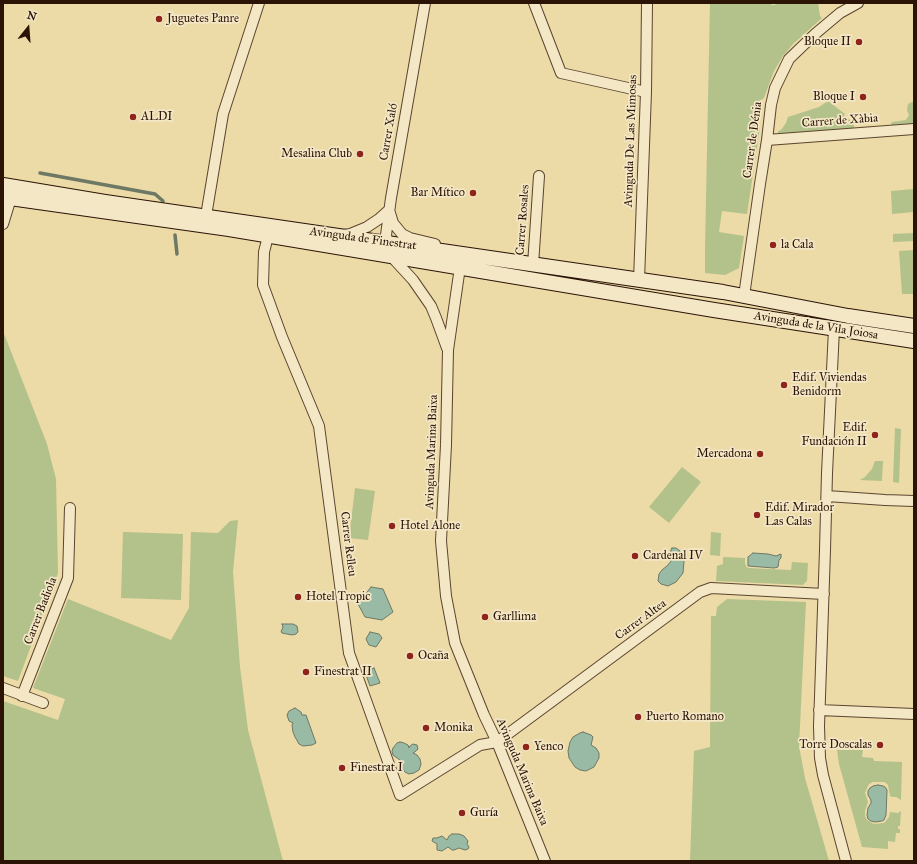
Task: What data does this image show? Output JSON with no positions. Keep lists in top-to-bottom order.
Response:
{
  "streets": {
    "main road": ["Avinguda de Finestrat", "Avinguda de la Vila Joiosa"],
    "street": [
      "Carrer de Xàbia",
      "Carrer Xaló",
      "Carrer de Dénia",
      "Avinguda De Las Mimosas",
      "Carrer Rosales",
      "Avinguda Marina Baixa",
      "Carrer Relleu",
      "Carrer Badiola",
      "Carrer Altea"
    ]
  },
  "crossings": [
    ["Carrer de Xàbia", "Carrer de Dénia"],
    ["Carrer Xaló", "Avinguda de Finestrat"],
    ["Carrer de Dénia", "Avinguda de la Vila Joiosa"],
    ["Avinguda De Las Mimosas", "Avinguda de Finestrat"],
    ["Carrer Rosales", "Avinguda de Finestrat"],
    ["Avinguda de Finestrat", "Avinguda de la Vila Joiosa"],
    ["Avinguda de Finestrat", "Avinguda Marina Baixa"],
    ["Avinguda de Finestrat", "Carrer Relleu"],
    ["Avinguda Marina Baixa", "Carrer Relleu"],
    ["Avinguda Marina Baixa", "Carrer Altea"],
    ["Carrer Relleu", "Carrer Altea"]
  ],
  "places": [
    "Juguetes Panre",
    "Bloque II",
    "Bloque I",
    "ALDI",
    "Mesalina Club",
    "Bar Mítico",
    "la Cala",
    "Edif. Viviendas Benidorm",
    "Edif. Fundación II",
    "Mercadona",
    "Edif. Mirador Las Calas",
    "Hotel Alone",
    "Cardenal IV",
    "Hotel Tropic",
    "Garllima",
    "Ocaña",
    "Finestrat II",
    "Puerto Romano",
    "Monika",
    "Torre Doscalas",
    "Yenco",
    "Finestrat I",
    "Guría"
  ],
  "north": "top"
}
